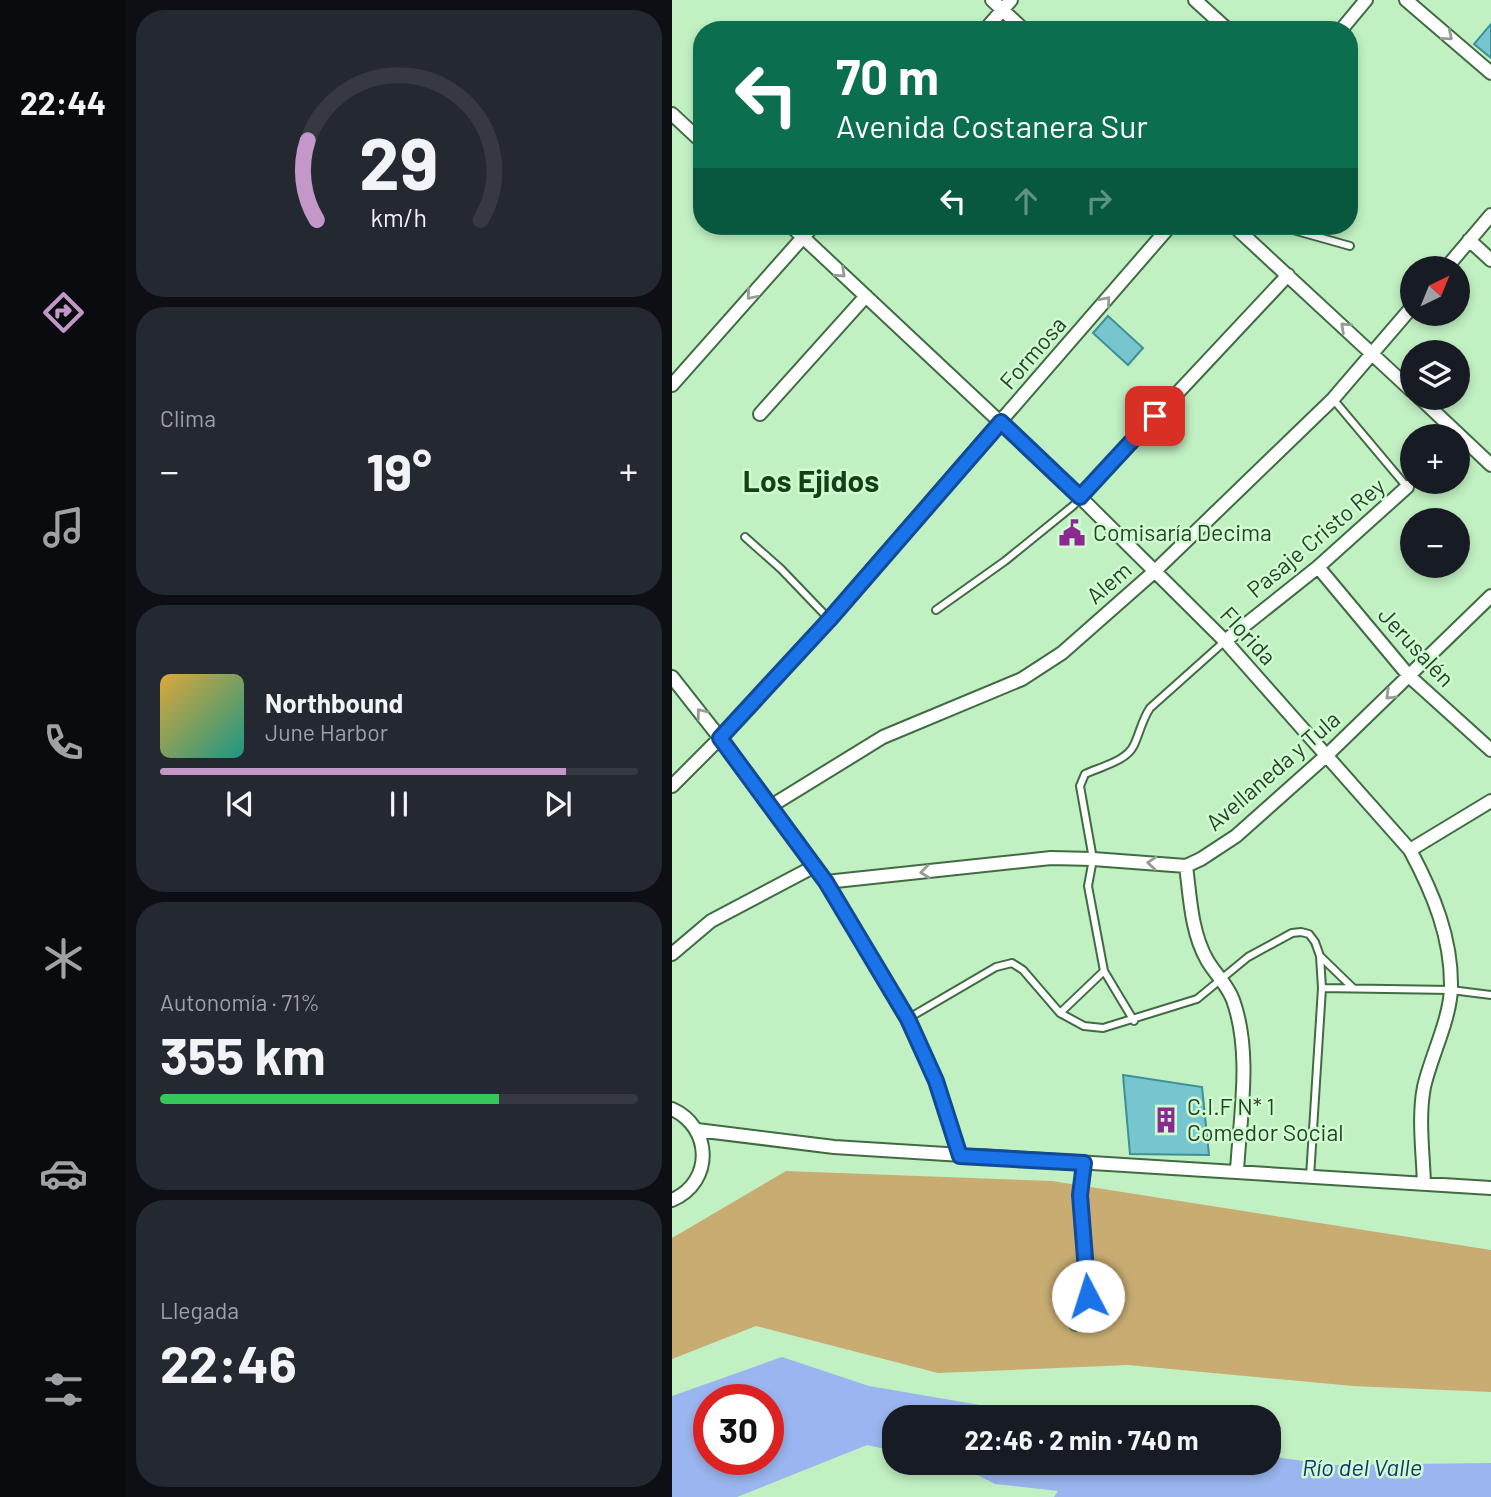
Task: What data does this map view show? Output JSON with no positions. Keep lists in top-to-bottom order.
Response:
{
  "streets": {
    "street": [
      "Formosa",
      "Pasaje Cristo Rey",
      "Alem",
      "Florida",
      "Jerusalén",
      "Avellaneda y Tula"
    ]
  },
  "crossings": [
    ["Formosa", "Florida"],
    ["Pasaje Cristo Rey", "Alem"],
    ["Pasaje Cristo Rey", "Florida"],
    ["Pasaje Cristo Rey", "Jerusalén"],
    ["Alem", "Florida"],
    ["Florida", "Avellaneda y Tula"],
    ["Jerusalén", "Avellaneda y Tula"]
  ],
  "districts": ["Los Ejidos"],
  "water": ["Río del Valle"],
  "places": {
    "public building": ["Comisaría Decima"],
    "building": ["C.I.F N* 1 Comedor Social"]
  },
  "north": "top right",
  "page": {
    "tabs": "22:44",
    "turn": ["70 m", "Avenida Costanera Sur"],
    "map_buttons": ["+", "−"],
    "tile": [
      "Clima",
      ["Autonomía · 71%", "355 km"],
      ["Llegada", "22:46"]
    ],
    "heat": ["−", "19°", "+"],
    "song": ["Northbound", "June Harbor"],
    "limit": "30",
    "trip": "22:46 · 2 min · 740 m",
    "gauge": ["29", "km/h"]
  }
}
